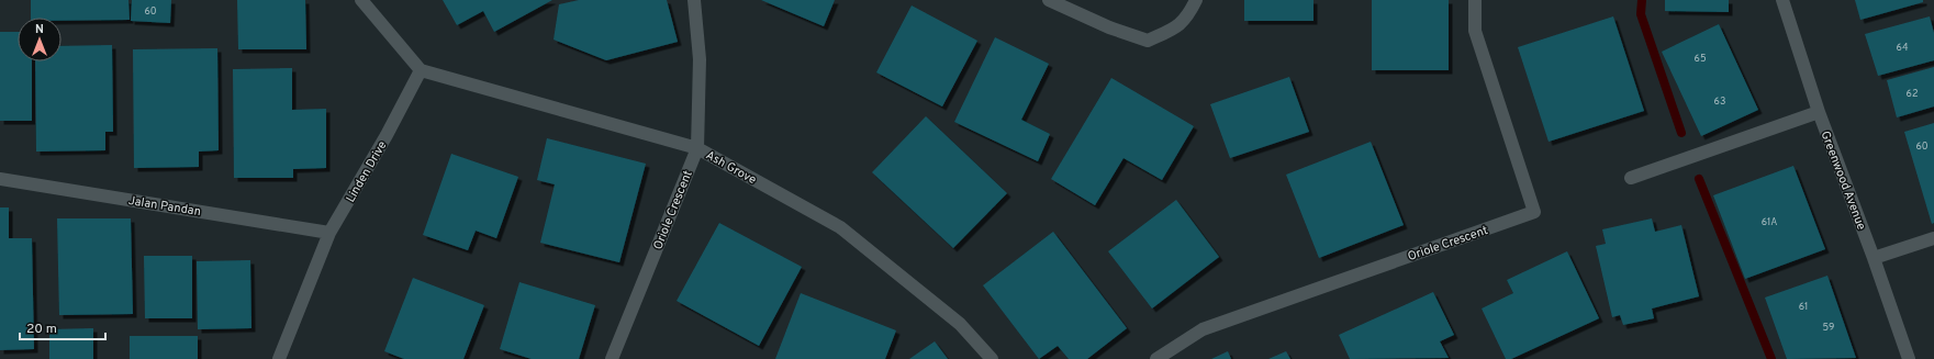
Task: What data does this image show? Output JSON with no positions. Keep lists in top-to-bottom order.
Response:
{
  "streets": {
    "street": [
      "Ash Grove",
      "Linden Drive",
      "Greenwood Avenue",
      "Jalan Pandan",
      "Oriole Crescent"
    ]
  },
  "crossings": [
    ["Ash Grove", "Linden Drive"],
    ["Ash Grove", "Oriole Crescent"],
    ["Linden Drive", "Jalan Pandan"]
  ],
  "house_numbers": [
    "60",
    "64",
    "65",
    "62",
    "63",
    "60",
    "61A",
    "61",
    "59"
  ],
  "scale_bar": "20 m",
  "north": "top"
}
